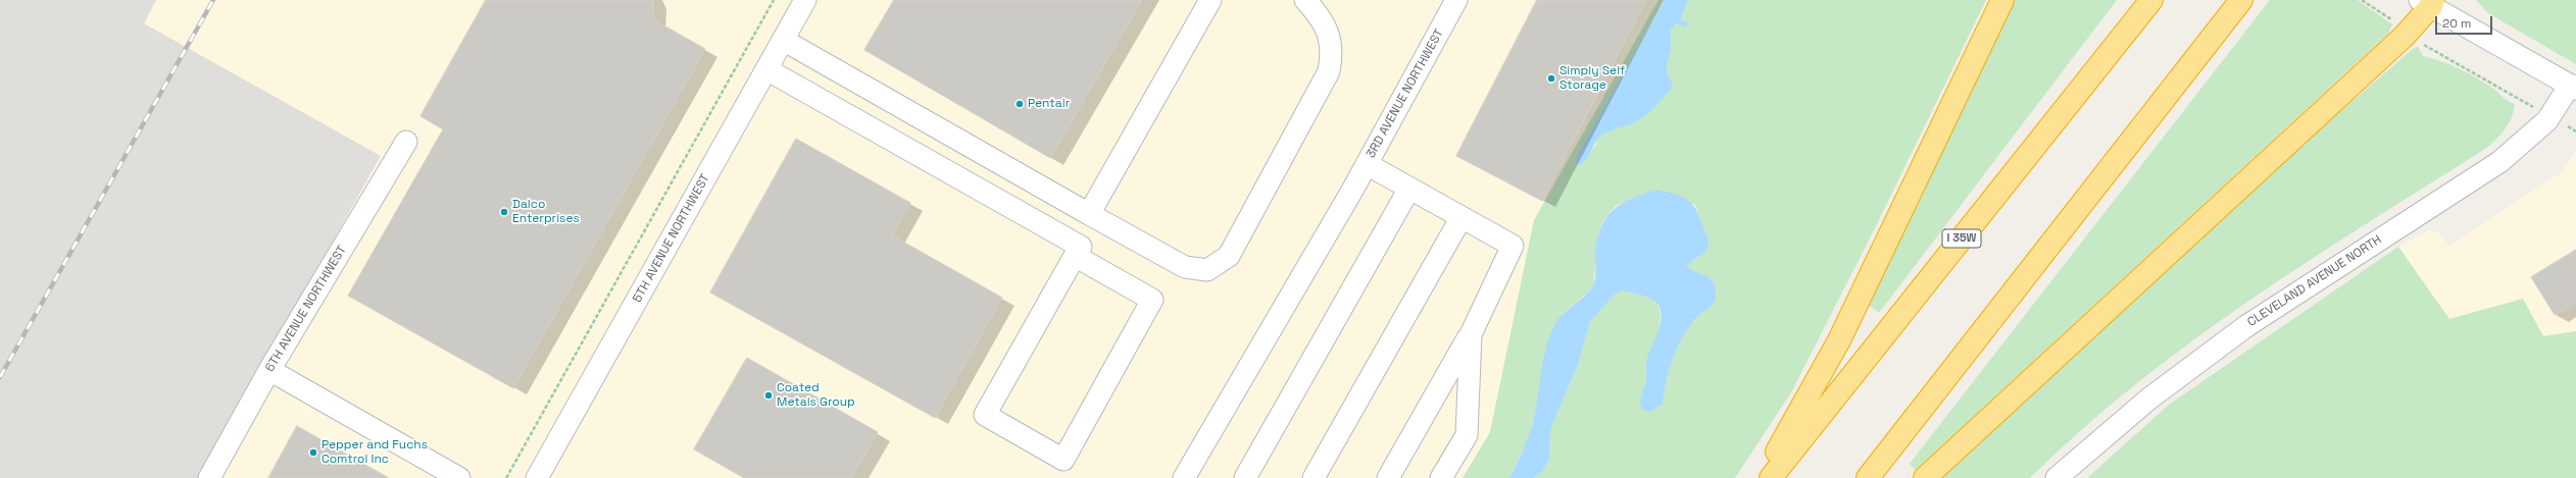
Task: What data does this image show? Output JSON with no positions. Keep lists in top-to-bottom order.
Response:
{
  "streets": {
    "highway": ["I 35W"],
    "street": [
      "3RD AVENUE NORTHWEST",
      "5TH AVENUE NORTHWEST",
      "CLEVELAND AVENUE NORTH",
      "6TH AVENUE NORTHWEST"
    ]
  },
  "places": [
    "Simply Self Storage",
    "Pentair",
    "Dalco Enterprises",
    "Coated Metals Group",
    "Pepper and Fuchs Comtrol Inc"
  ],
  "scale_bar": "20 m"
}
